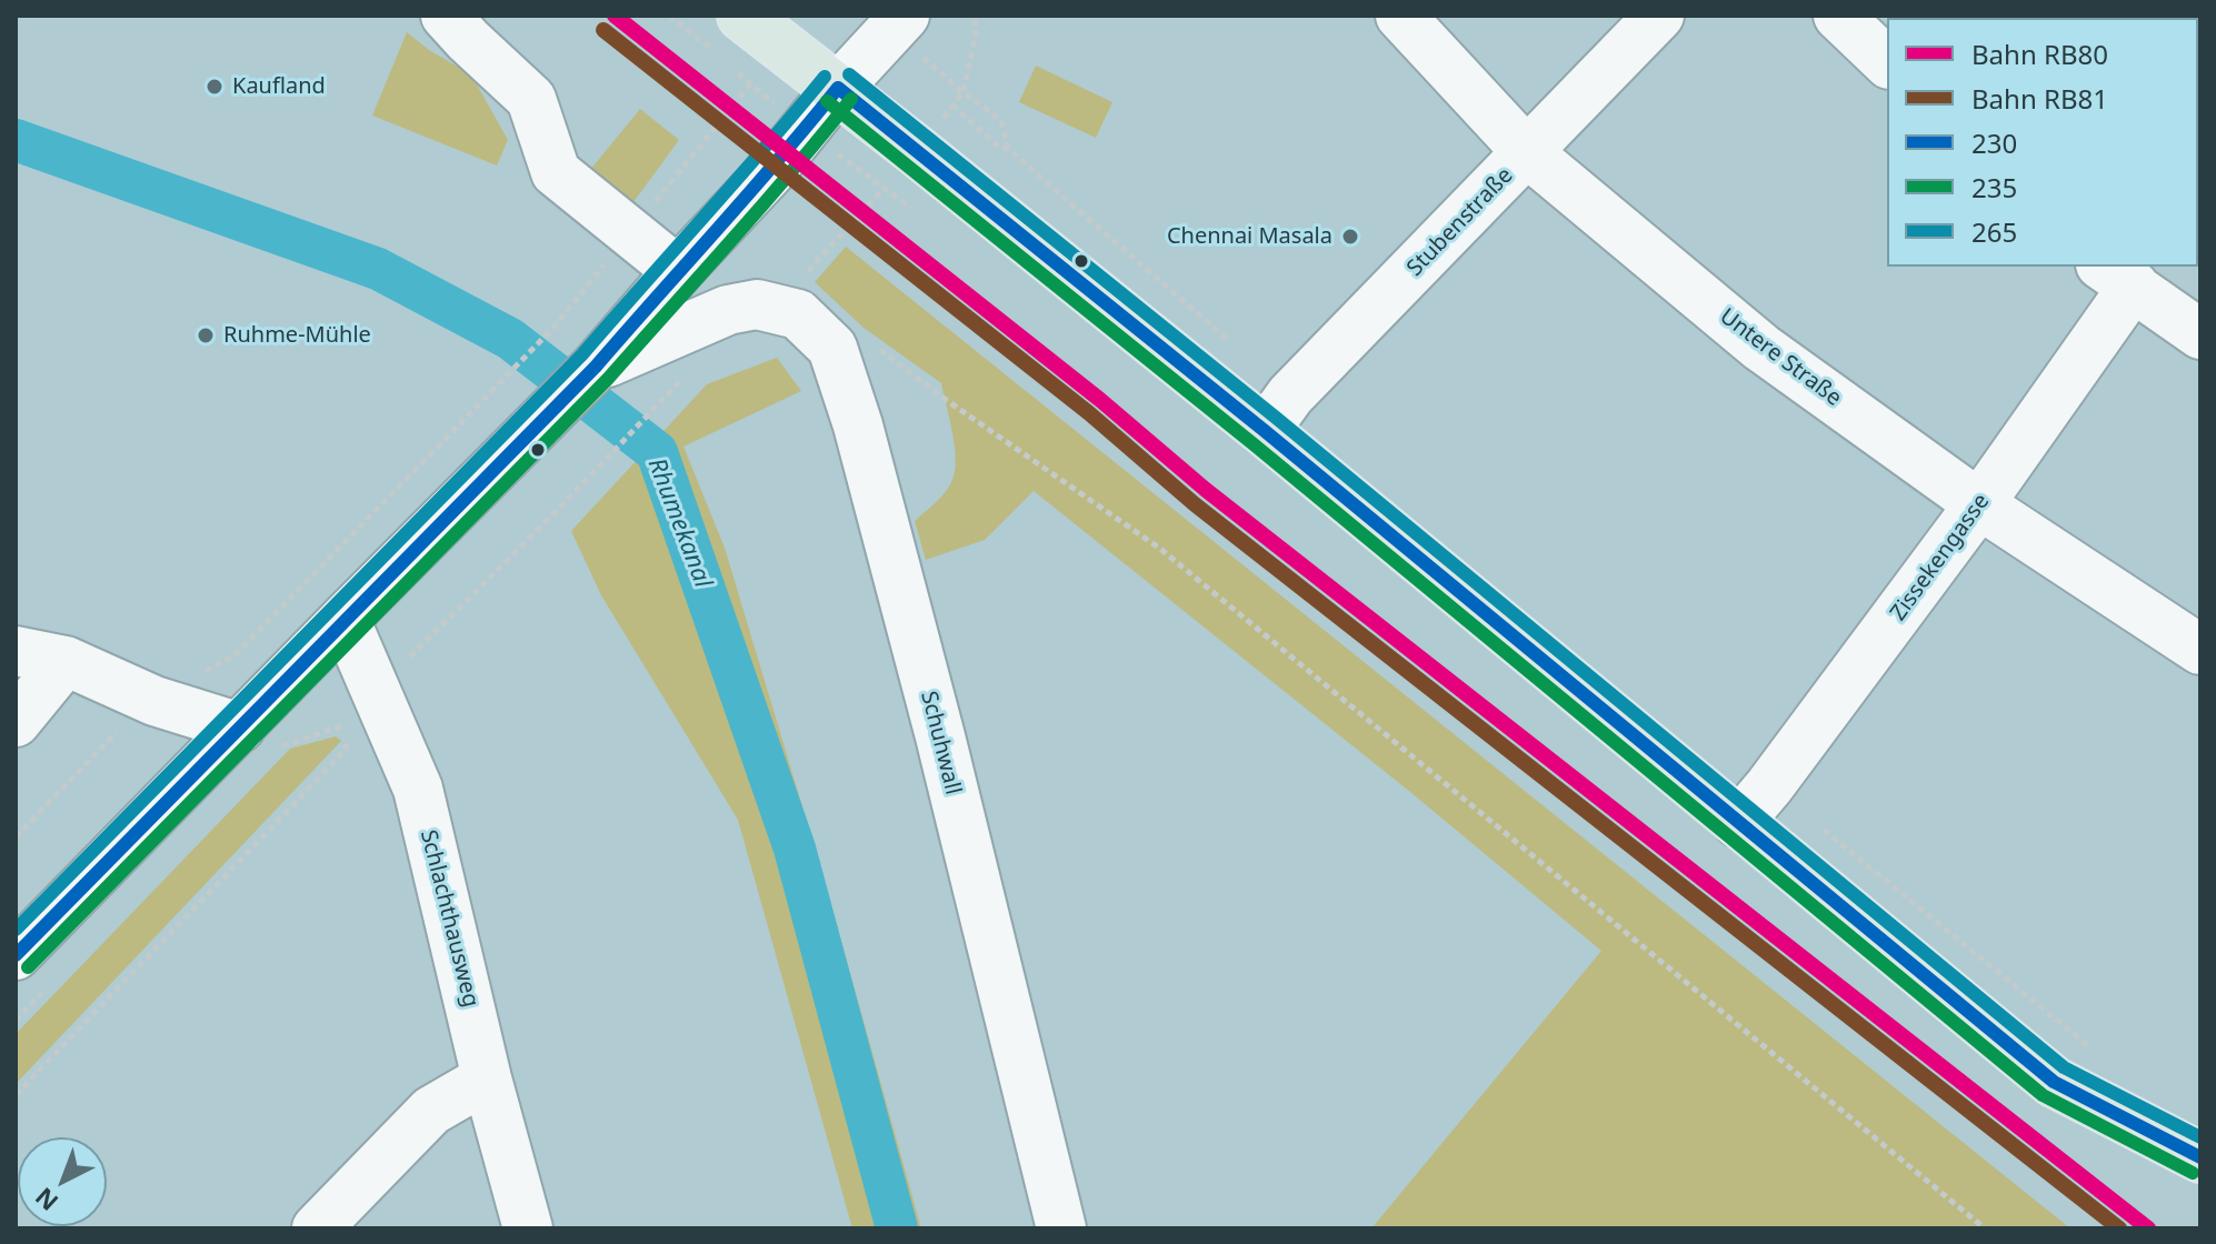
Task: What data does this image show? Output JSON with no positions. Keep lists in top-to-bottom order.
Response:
{
  "streets": {
    "street": [
      "Stubenstraße",
      "Untere Straße",
      "Zissekengasse",
      "Schuhwall",
      "Schlachthausweg"
    ]
  },
  "crossings": [
    ["Stubenstraße", "Untere Straße"],
    ["Untere Straße", "Zissekengasse"]
  ],
  "water": ["Rhumekanal"],
  "places": ["Kaufland", "Chennai Masala", "Ruhme-Mühle"],
  "lines": [
    "rail line RB80",
    "rail line RB81",
    "transit line 265",
    "transit line 230",
    "transit line 235"
  ],
  "legend": [
    "Bahn RB80",
    "Bahn RB81",
    "230",
    "235",
    "265"
  ],
  "north": "bottom left"
}
